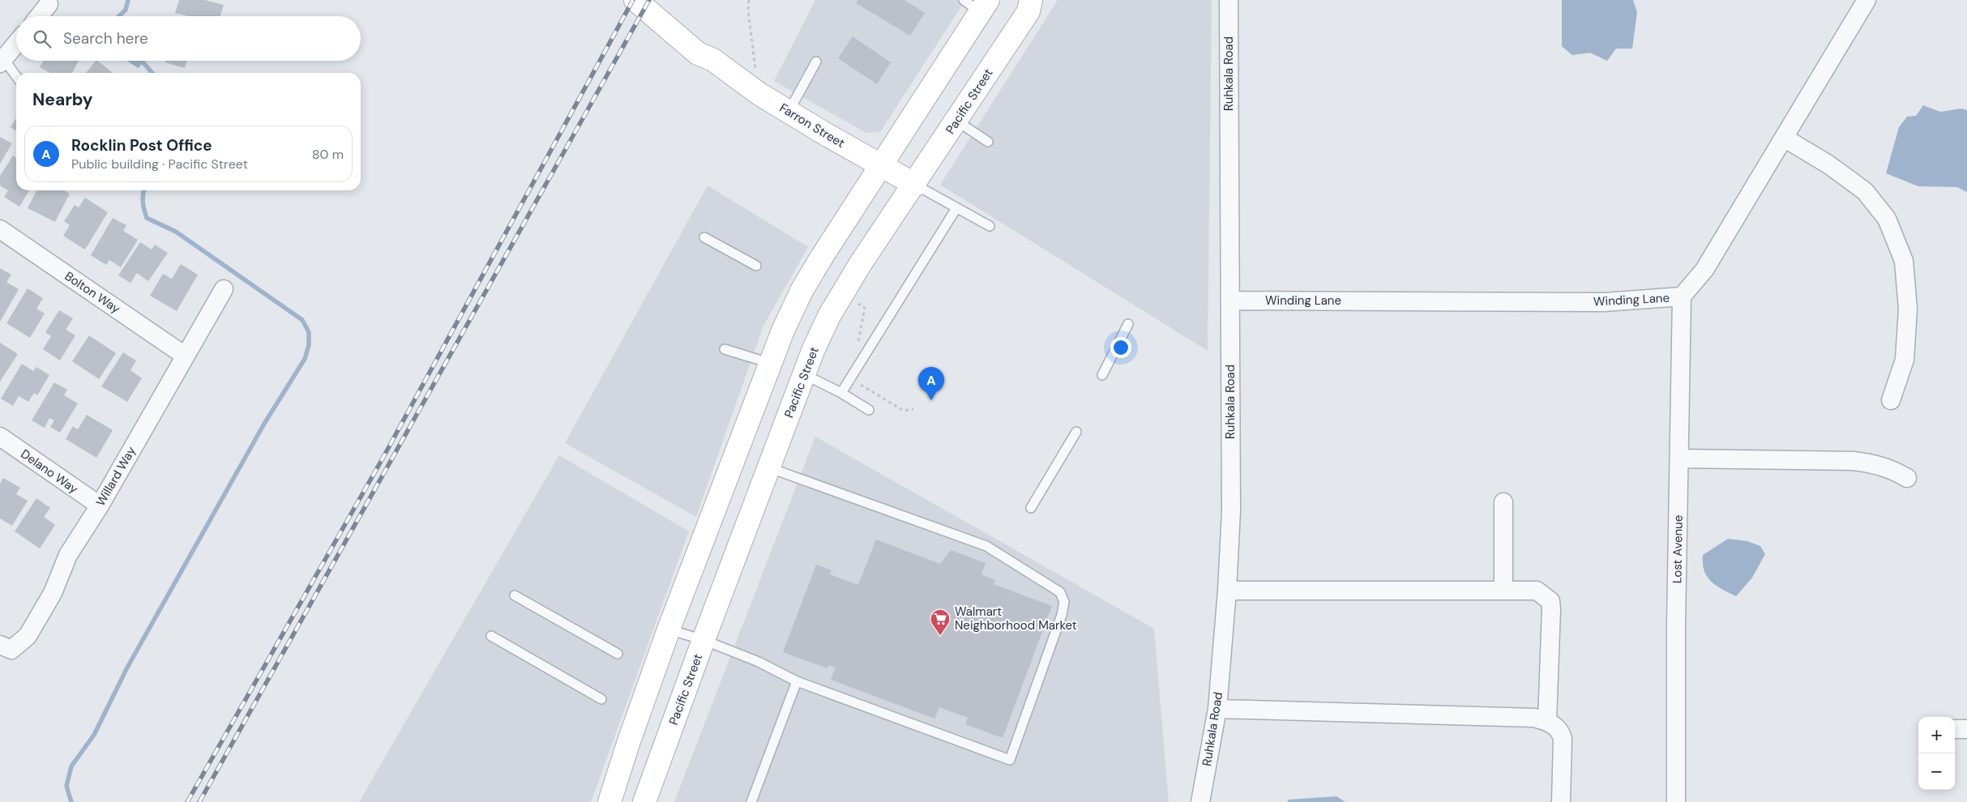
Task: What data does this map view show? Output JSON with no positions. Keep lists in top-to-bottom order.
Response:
{
  "streets": {
    "main road": ["Pacific Street", "Farron Street"],
    "street": [
      "Ruhkala Road",
      "Bolton Way",
      "Winding Lane",
      "Delano Way",
      "Willard Way",
      "Lost Avenue"
    ]
  },
  "crossings": [
    ["Ruhkala Road", "Winding Lane"],
    ["Pacific Street", "Farron Street"],
    ["Bolton Way", "Willard Way"],
    ["Winding Lane", "Lost Avenue"],
    ["Delano Way", "Willard Way"]
  ],
  "places": {
    "supermarket": ["Walmart Neighborhood Market"]
  },
  "page": {
    "search": "Search here",
    "heading": "Nearby",
    "list": [
      {
        "mark": "A",
        "name": "Rocklin Post Office",
        "note": "Public building · Pacific Street",
        "value": "80 m"
      }
    ],
    "pins": "A",
    "map_buttons": ["+", "−"]
  }
}
